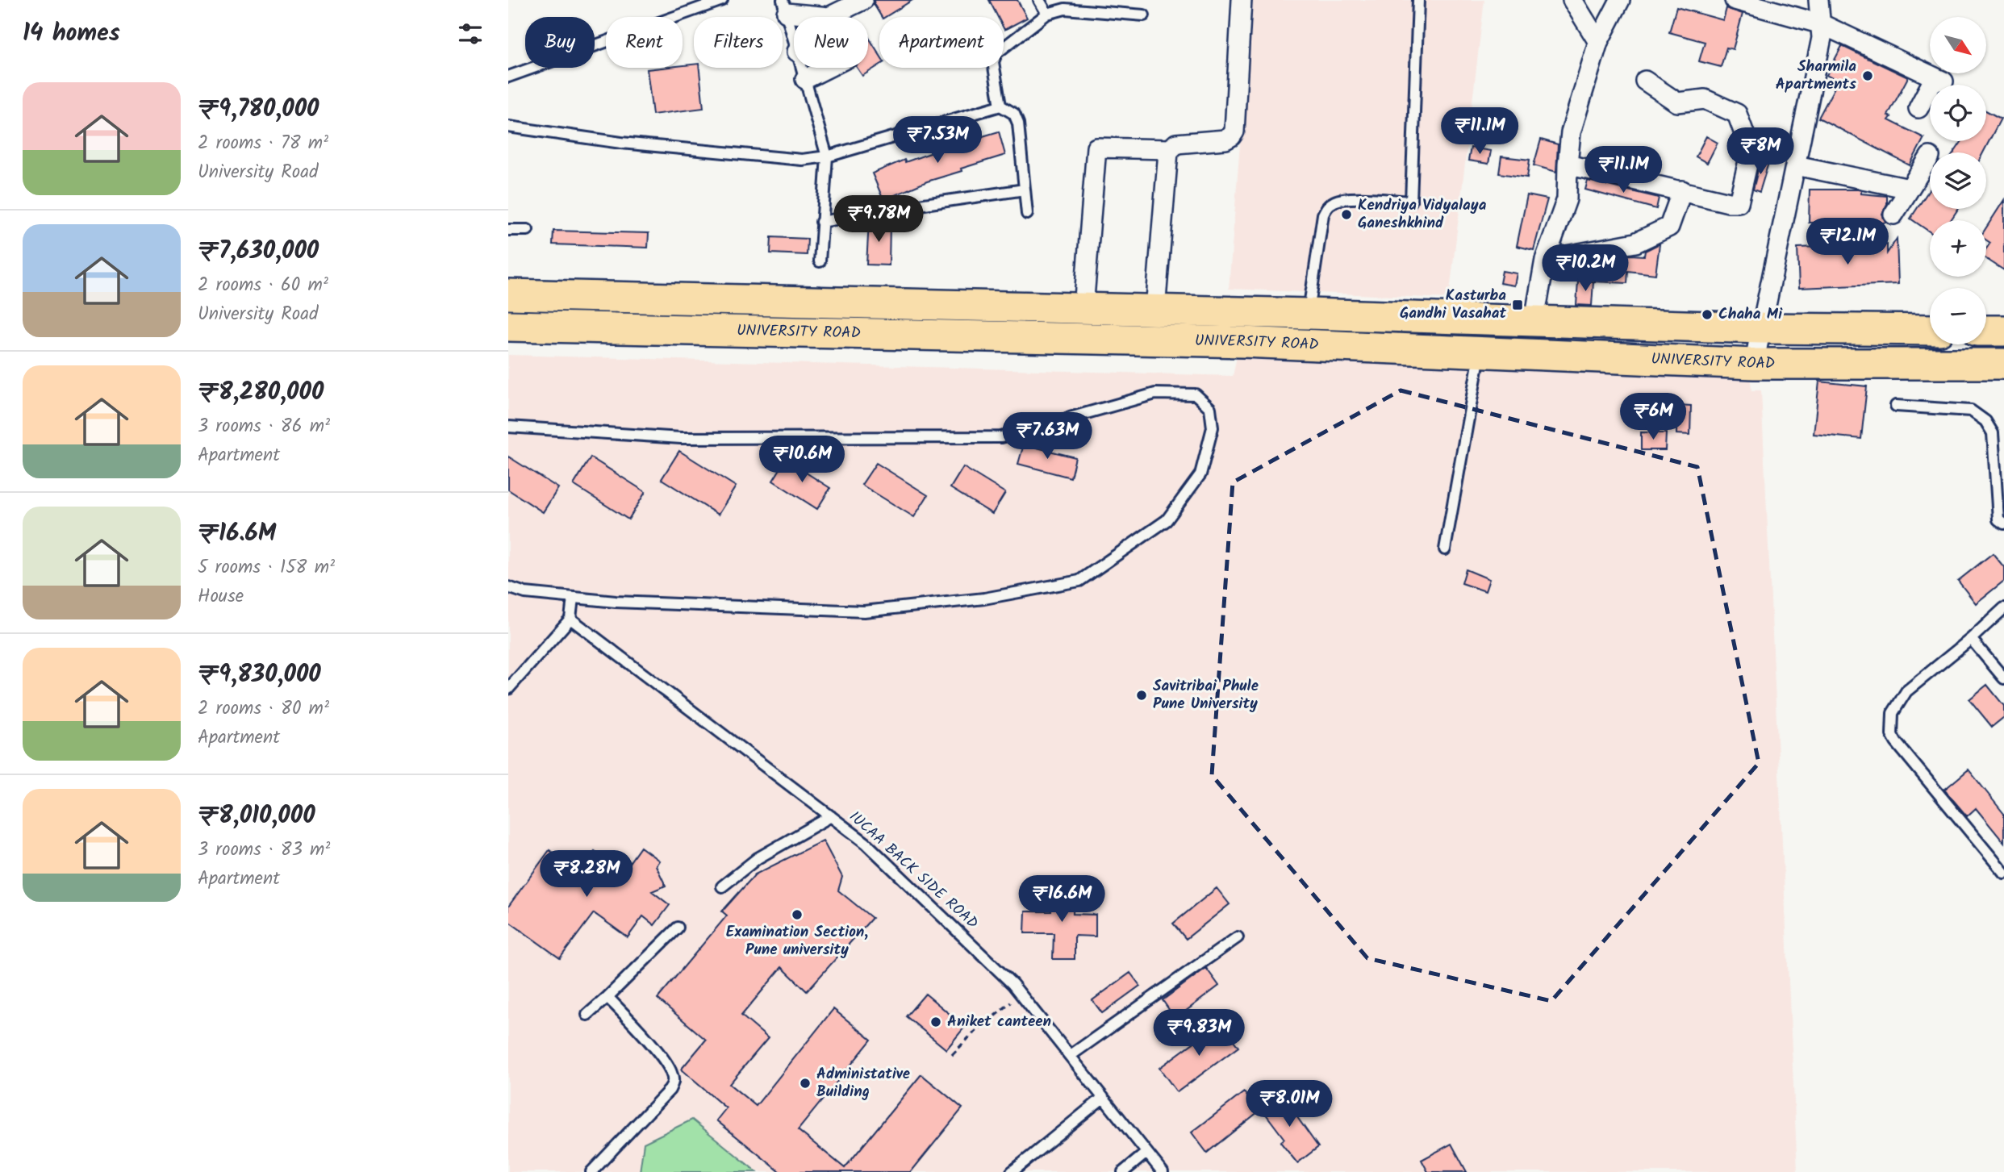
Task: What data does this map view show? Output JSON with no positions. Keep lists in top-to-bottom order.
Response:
{
  "streets": {
    "main road": ["UNIVERSITY ROAD"],
    "lane": ["IUCAA BACK SIDE ROAD"]
  },
  "places": {
    "other": [
      "Sharmila Apartments",
      "Kendriya Vidyalaya Ganeshkhind",
      "Chaha Mi",
      "Savitribai Phule Pune University",
      "Examination Section, Pune university",
      "Aniket canteen",
      "Administative Building"
    ],
    "transit": ["Kasturba Gandhi Vasahat"]
  },
  "north": "bottom right",
  "page": {
    "heading": "14 homes",
    "map_buttons": ["+", "−"],
    "chip": [
      "Buy",
      "Rent",
      "Filters",
      "New",
      "Apartment"
    ],
    "list": [
      {
        "name": "₹9,780,000",
        "note": "2 rooms · 78 m² · University Road"
      },
      {
        "name": "₹7,630,000",
        "note": "2 rooms · 60 m² · University Road"
      },
      {
        "name": "₹8,280,000",
        "note": "3 rooms · 86 m² · Apartment"
      },
      {
        "name": "₹16.6M",
        "note": "5 rooms · 158 m² · House"
      },
      {
        "name": "₹9,830,000",
        "note": "2 rooms · 80 m² · Apartment"
      },
      {
        "name": "₹8,010,000",
        "note": "3 rooms · 83 m² · Apartment"
      }
    ],
    "price": [
      "₹11.1M",
      "₹7.53M",
      "₹8M",
      "₹11.1M",
      "₹9.78M",
      "₹12.1M",
      "₹10.2M",
      "₹6M",
      "₹7.63M",
      "₹10.6M",
      "₹8.28M",
      "₹16.6M",
      "₹9.83M",
      "₹8.01M"
    ]
  }
}
